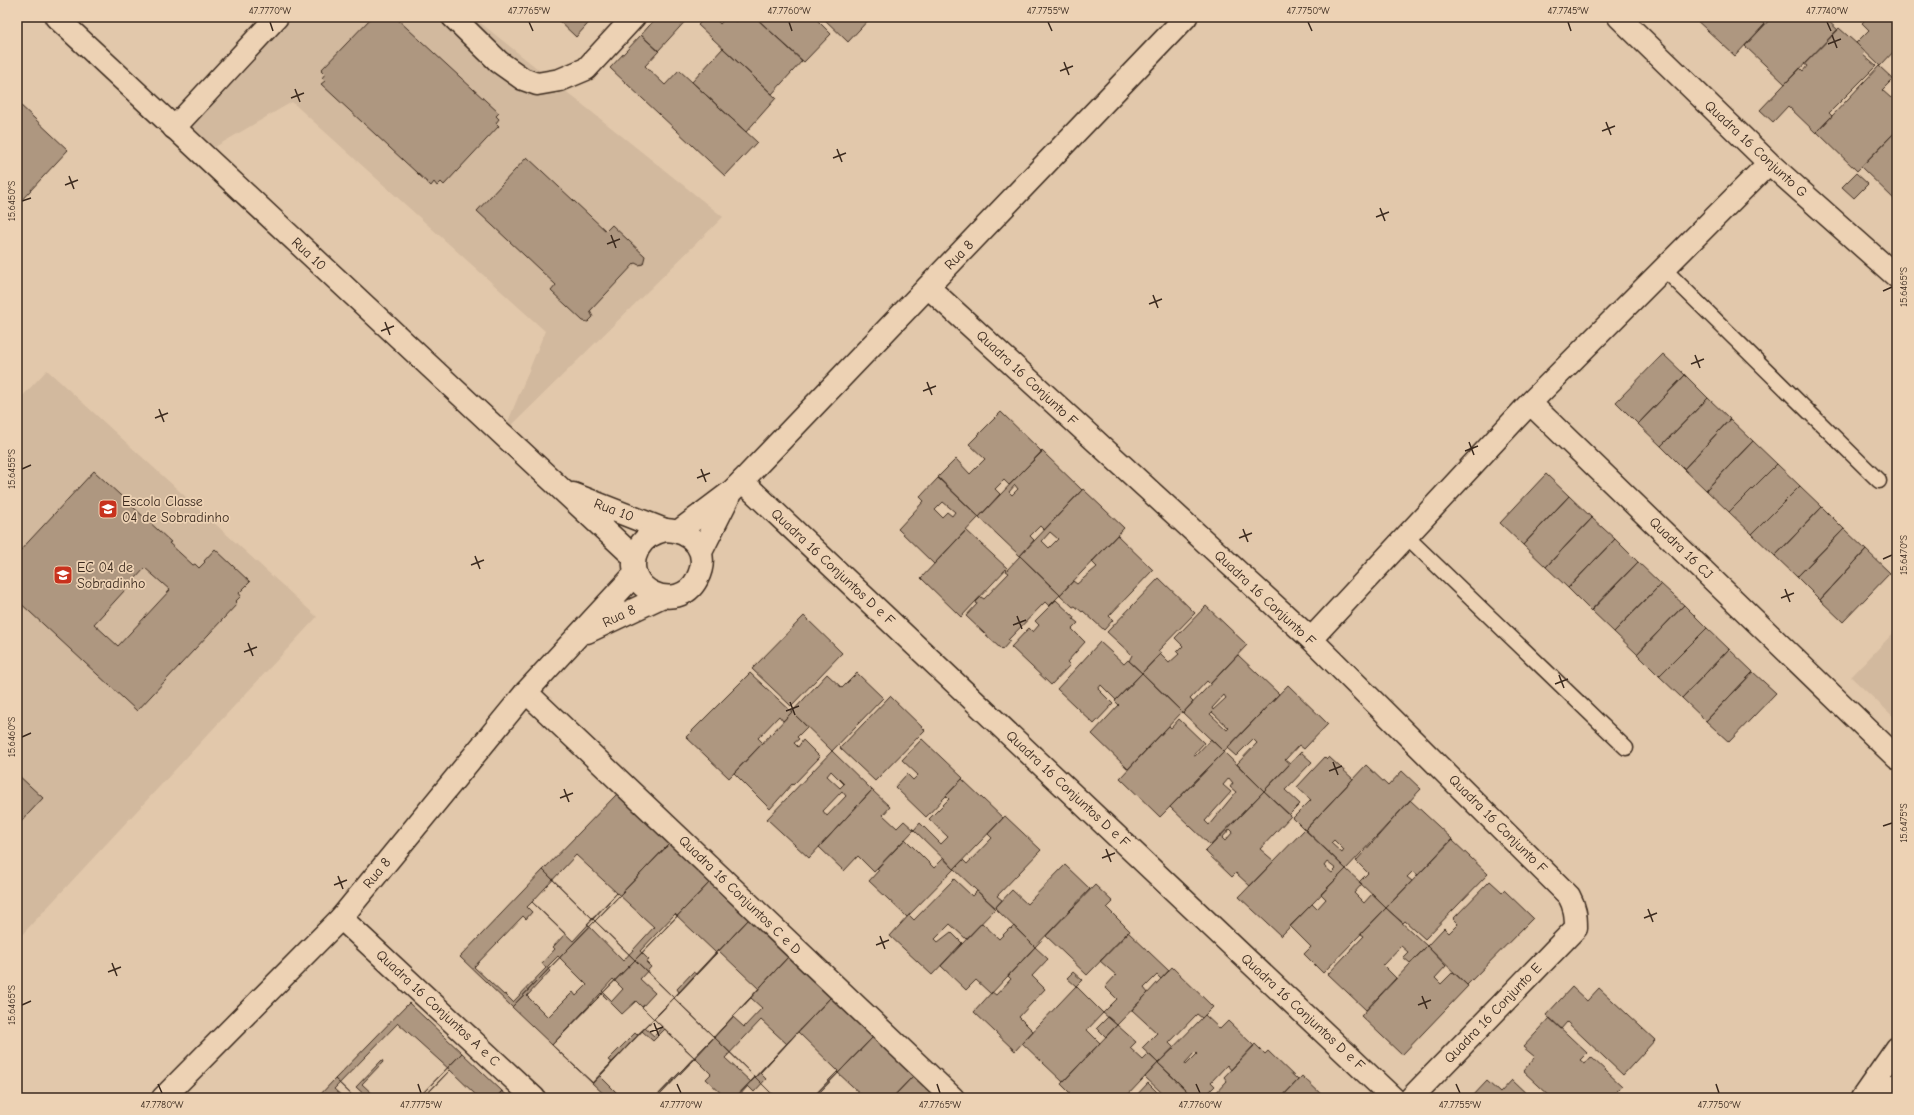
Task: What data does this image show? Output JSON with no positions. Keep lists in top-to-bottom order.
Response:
{
  "streets": {
    "street": [
      "Quadra 16 Conjunto G",
      "Rua 10",
      "Rua 8",
      "Quadra 16 Conjunto F",
      "Quadra 16 CJ",
      "Quadra 16 Conjuntos D e F",
      "Quadra 16 Conjuntos C e D",
      "Quadra 16 Conjuntos A e C",
      "Quadra 16 Conjunto E"
    ]
  },
  "crossings": [
    ["Rua 10", "Rua 8"],
    ["Rua 8", "Quadra 16 Conjunto F"],
    ["Rua 8", "Quadra 16 Conjuntos D e F"],
    ["Rua 8", "Quadra 16 Conjuntos C e D"],
    ["Rua 8", "Quadra 16 Conjuntos A e C"],
    ["Quadra 16 Conjunto F", "Quadra 16 Conjunto E"]
  ],
  "places": {
    "school or university": ["Escola Classe 04 de Sobradinho", "EC 04 de Sobradinho"]
  },
  "coordinates": [
    "47.7770°W",
    "47.7765°W",
    "47.7760°W",
    "47.7755°W",
    "47.7750°W",
    "47.7745°W",
    "47.7740°W",
    "15.6450°S",
    "15.6465°S",
    "15.6455°S",
    "15.6470°S",
    "15.6460°S",
    "15.6475°S",
    "47.7780°W",
    "47.7775°W"
  ]
}
